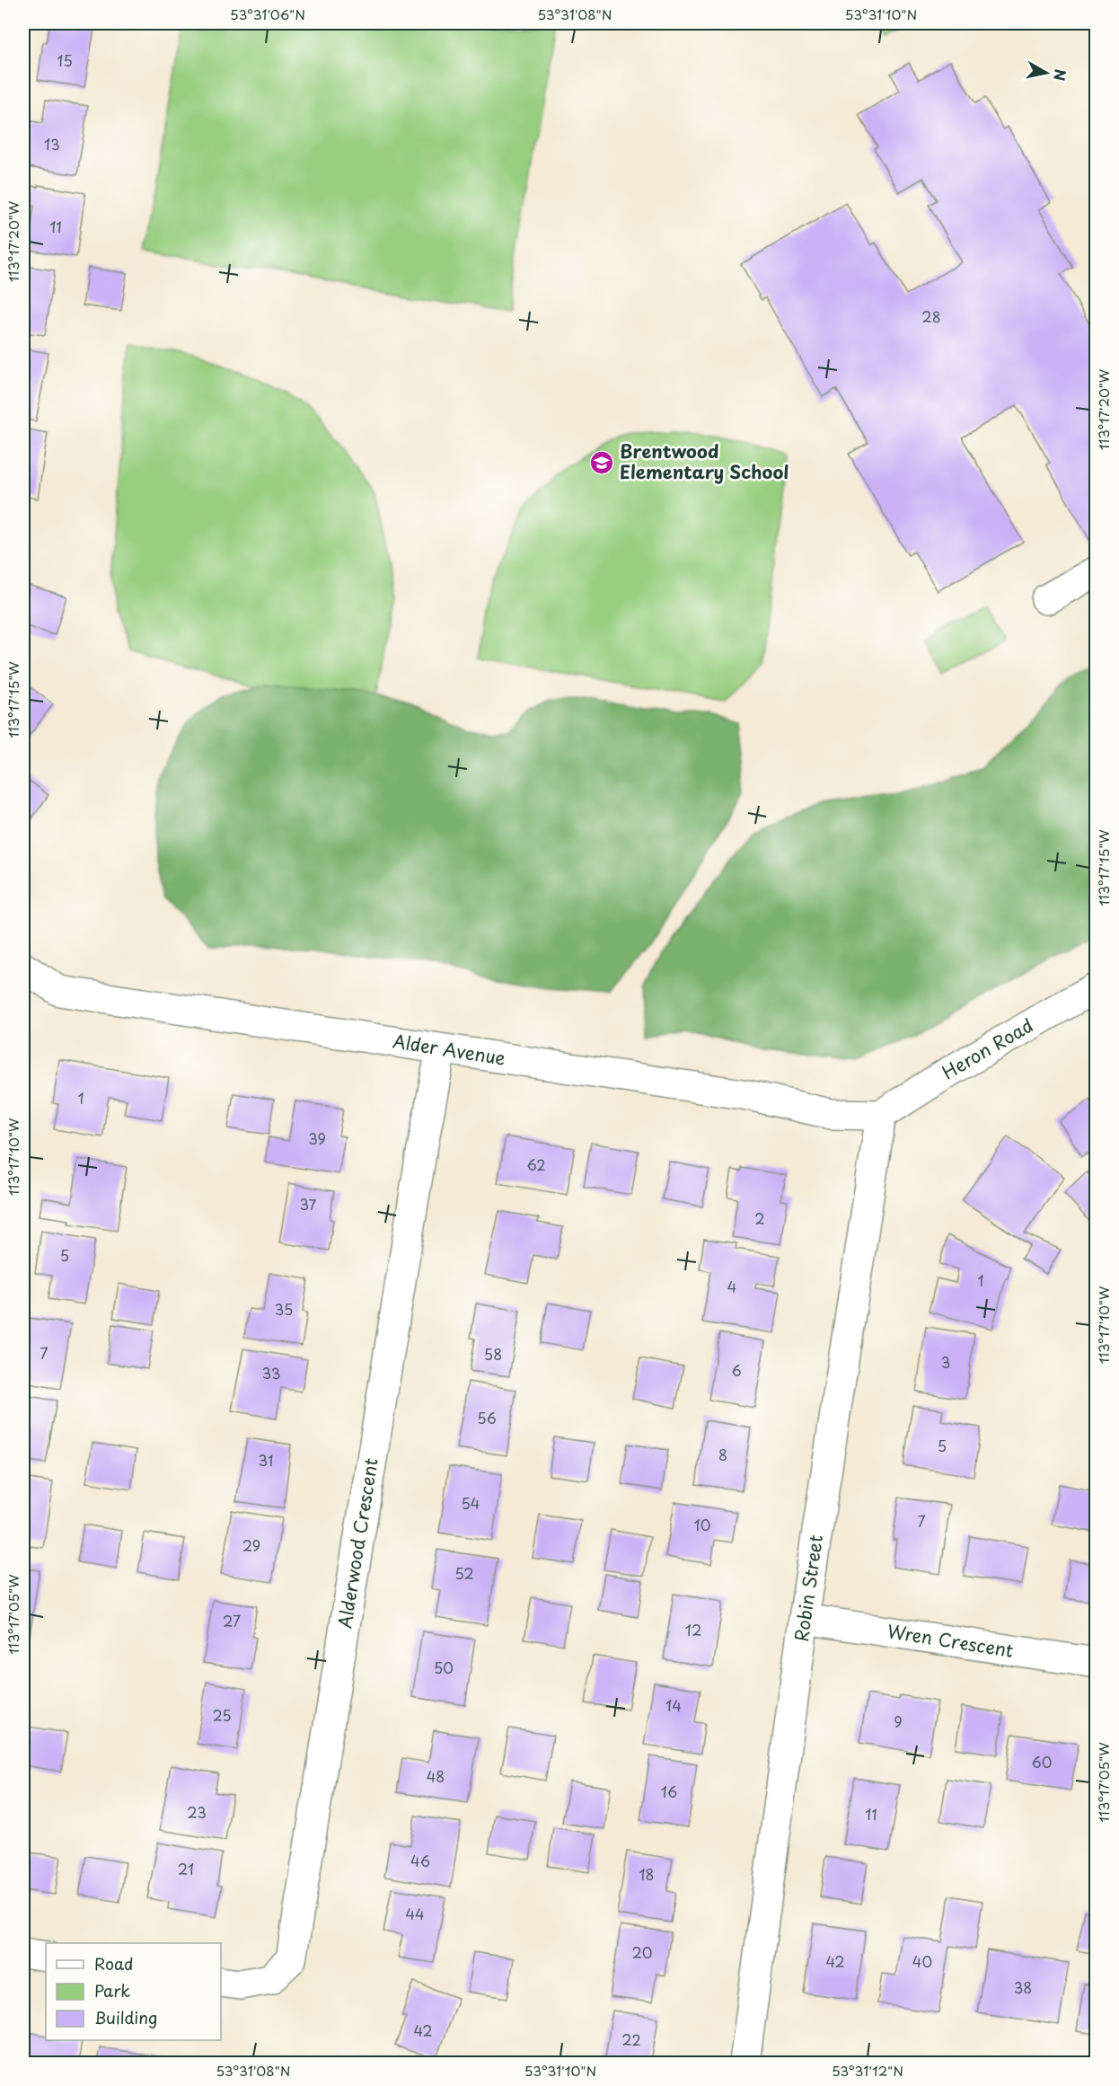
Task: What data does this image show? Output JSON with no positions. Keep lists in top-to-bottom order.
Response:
{
  "streets": {
    "street": [
      "Heron Road",
      "Alder Avenue",
      "Alderwood Crescent",
      "Robin Street",
      "Wren Crescent"
    ]
  },
  "crossings": [
    ["Heron Road", "Alder Avenue"],
    ["Heron Road", "Robin Street"],
    ["Alder Avenue", "Alderwood Crescent"],
    ["Alder Avenue", "Robin Street"],
    ["Robin Street", "Wren Crescent"]
  ],
  "places": {
    "school or university": ["Brentwood Elementary School"]
  },
  "house_numbers": [
    "15",
    "13",
    "11",
    "28",
    "1",
    "39",
    "62",
    "37",
    "2",
    "5",
    "1",
    "4",
    "35",
    "7",
    "58",
    "3",
    "6",
    "33",
    "56",
    "5",
    "8",
    "31",
    "54",
    "7",
    "10",
    "29",
    "52",
    "27",
    "12",
    "50",
    "14",
    "25",
    "9",
    "60",
    "48",
    "16",
    "23",
    "11",
    "46",
    "21",
    "18",
    "44",
    "20",
    "42",
    "40",
    "38",
    "42",
    "22"
  ],
  "legend": ["Road", "Park", "Building"],
  "north": "right",
  "coordinates": [
    "53°31'06\"N",
    "53°31'08\"N",
    "53°31'10\"N",
    "113°17'20\"W",
    "113°17'15\"W",
    "113°17'10\"W",
    "113°17'05\"W",
    "53°31'12\"N"
  ]
}
